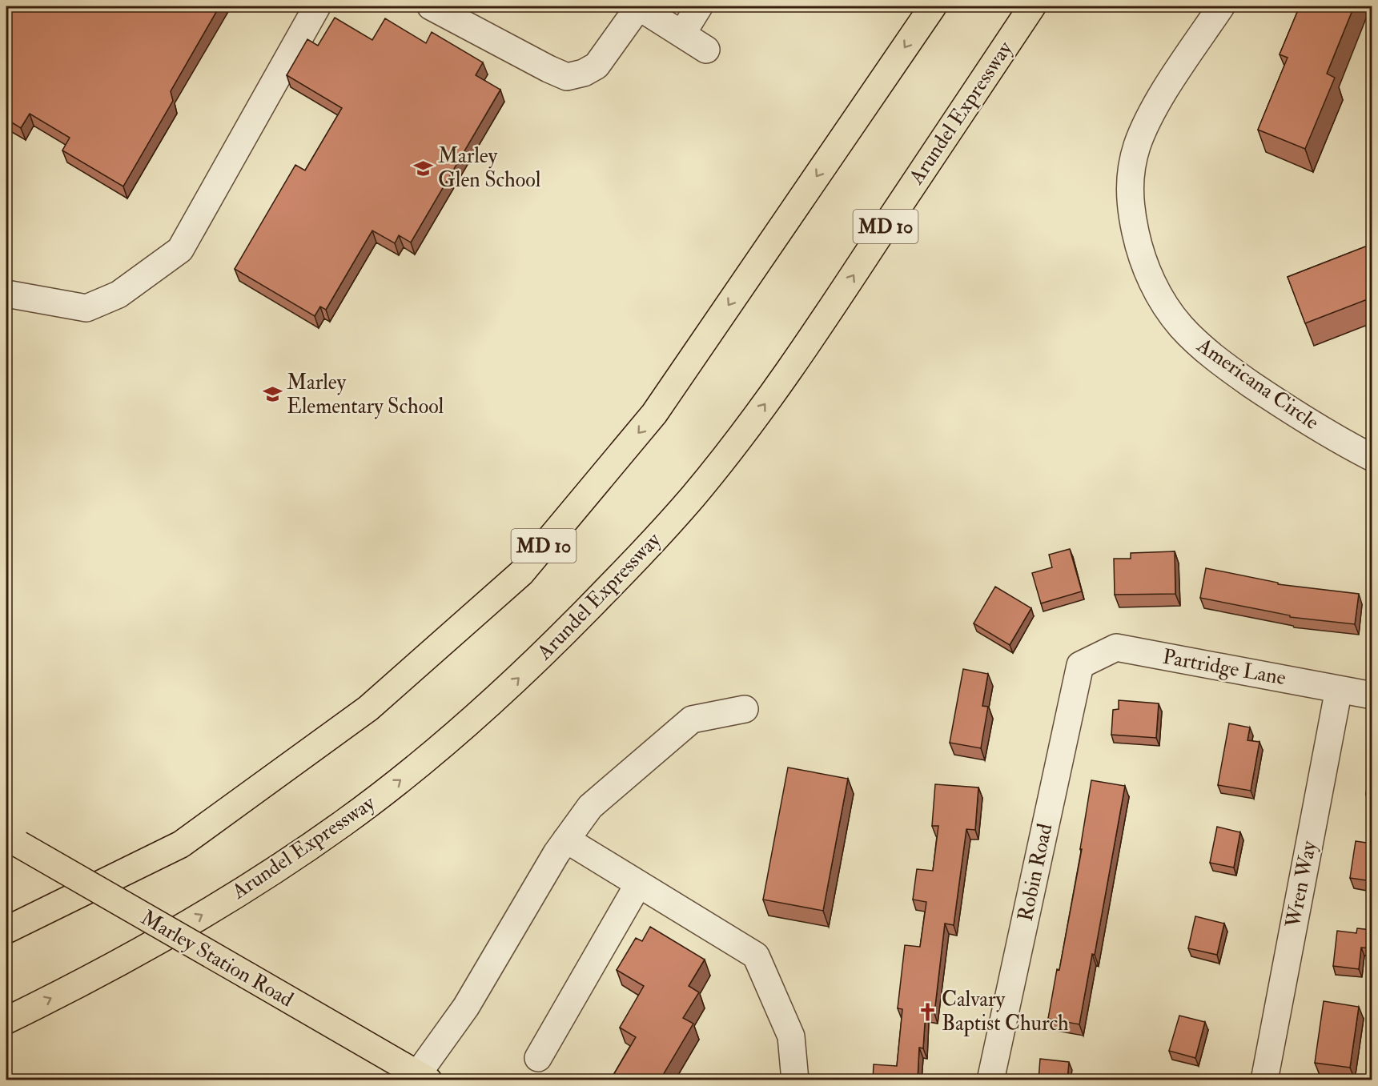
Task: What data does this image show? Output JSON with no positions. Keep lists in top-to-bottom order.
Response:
{
  "streets": {
    "main road": ["Arundel Expressway", "MD 10", "Marley Station Road"],
    "street": [
      "Americana Circle",
      "Partridge Lane",
      "Robin Road",
      "Wren Way"
    ]
  },
  "crossings": [
    ["Partridge Lane", "Robin Road"],
    ["Partridge Lane", "Wren Way"]
  ],
  "places": {
    "school or university": ["Marley Glen School", "Marley Elementary School"],
    "church": ["Calvary Baptist Church"]
  }
}
